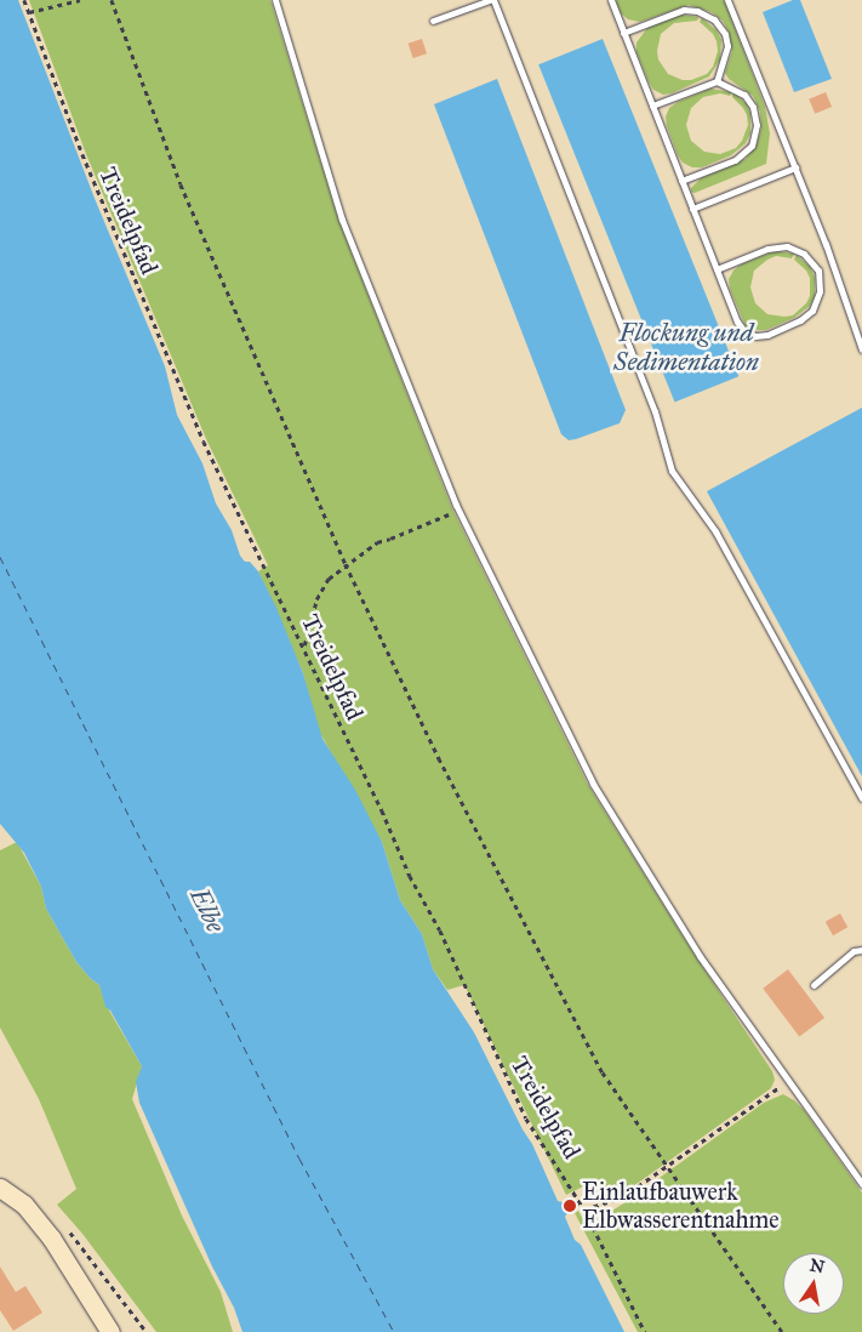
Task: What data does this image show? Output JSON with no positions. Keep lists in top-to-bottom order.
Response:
{
  "streets": {
    "path": ["Treidelpfad"]
  },
  "water": ["Flockung und Sedimentation", "Elbe"],
  "places": ["Einlaufbauwerk Elbwasserentnahme"],
  "north": "top"
}
